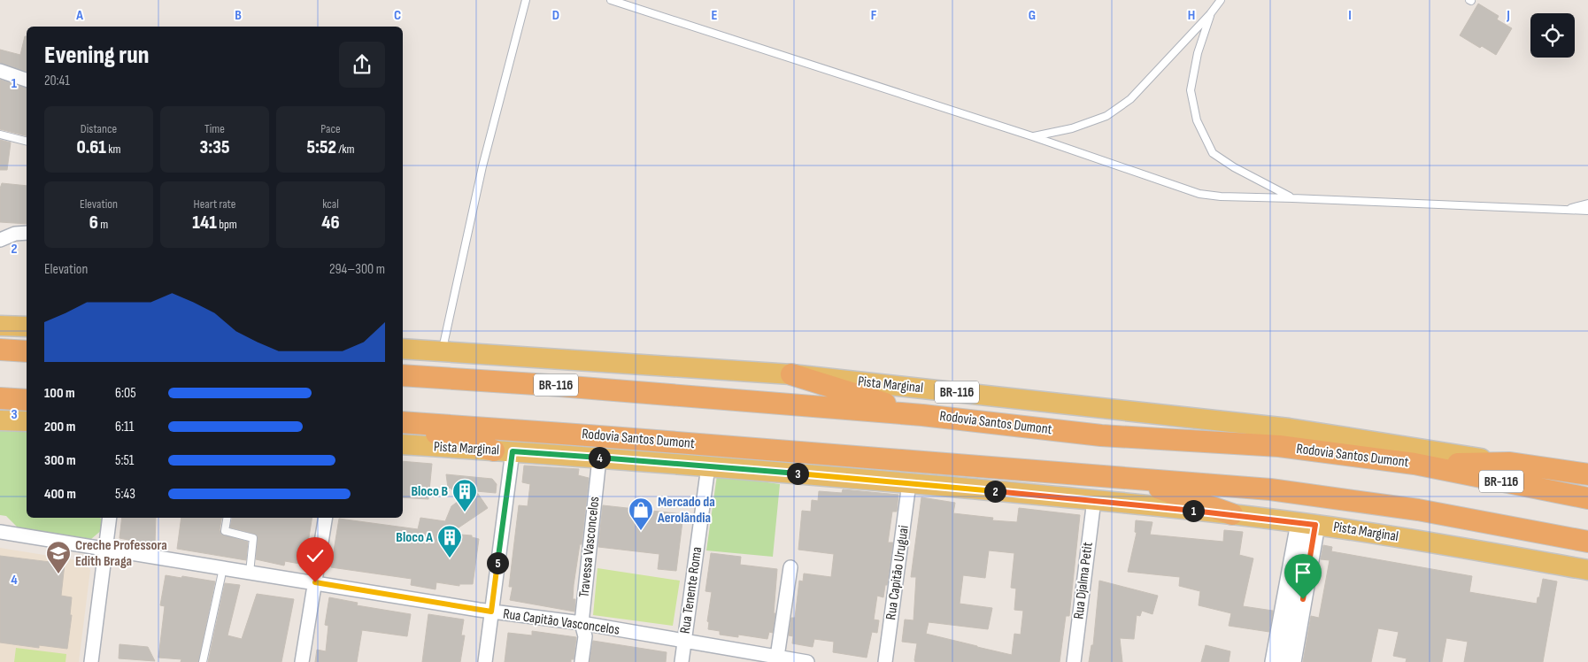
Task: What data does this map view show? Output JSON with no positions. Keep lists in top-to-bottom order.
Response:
{
  "streets": {
    "highway": ["BR-116", "Rodovia Santos Dumont"],
    "main road": ["Pista Marginal"],
    "street": [
      "Travessa Vasconcelos",
      "Rua Capitão Uruguai",
      "Rua Djalma Petit",
      "Rua Tenente Roma",
      "Rua Capitão Vasconcelos"
    ]
  },
  "crossings": [
    ["Pista Marginal", "Travessa Vasconcelos"],
    ["Pista Marginal", "Rua Capitão Uruguai"],
    ["Pista Marginal", "Rua Djalma Petit"],
    ["Pista Marginal", "Rua Tenente Roma"],
    ["Travessa Vasconcelos", "Rua Capitão Vasconcelos"],
    ["Rua Tenente Roma", "Rua Capitão Vasconcelos"]
  ],
  "places": {
    "building": ["Bloco B", "Bloco A"],
    "shop": ["Mercado da Aerolândia"],
    "school or university": ["Creche Professora Edith Braga"]
  },
  "page": {
    "heading": ["Evening run", "20:41"],
    "stats": [
      ["Distance", "0.61 km"],
      ["Time", "3:35"],
      ["Pace", "5:52 /km"],
      ["Elevation", "6 m"],
      ["Heart rate", "141 bpm"],
      ["kcal", "46"]
    ],
    "chart": ["Elevation", "294–300 m"],
    "list": [
      {
        "name": "100 m",
        "note": "6:05"
      },
      {
        "name": "200 m",
        "note": "6:11"
      },
      {
        "name": "300 m",
        "note": "5:51"
      },
      {
        "name": "400 m",
        "note": "5:43"
      }
    ],
    "pins": [
      "4",
      "3",
      "2",
      "1",
      "5"
    ]
  },
  "grid": {
    "columns": [
      "A",
      "B",
      "C",
      "D",
      "E",
      "F",
      "G",
      "H",
      "I",
      "J"
    ],
    "rows": [
      "1",
      "2",
      "3",
      "4"
    ]
  }
}
